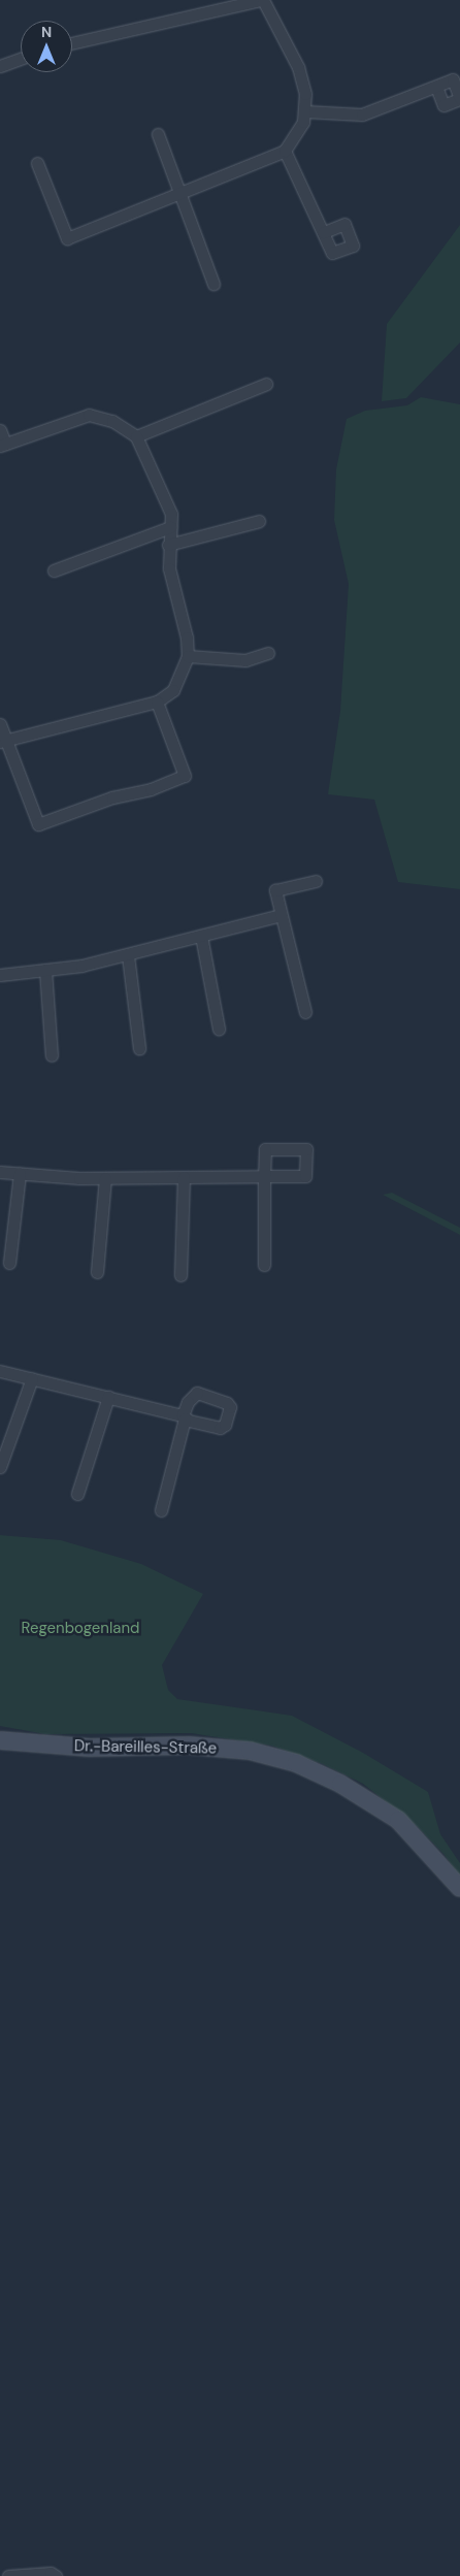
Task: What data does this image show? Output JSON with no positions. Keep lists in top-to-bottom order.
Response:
{
  "streets": {
    "main road": ["Dr.-Bareilles-Straße"]
  },
  "parks": ["Regenbogenland"],
  "north": "top"
}
